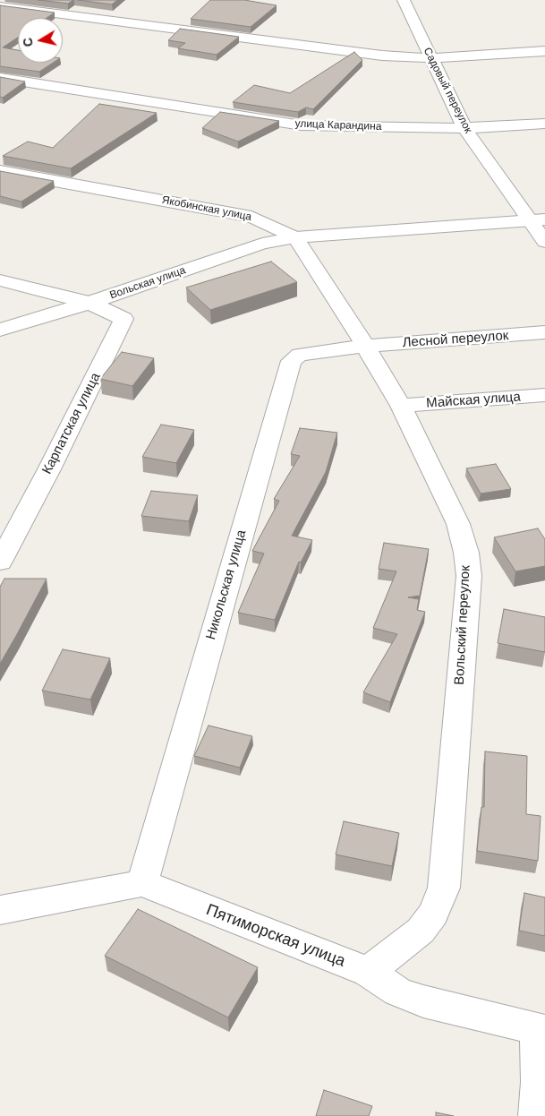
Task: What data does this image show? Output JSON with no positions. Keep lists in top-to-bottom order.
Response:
{
  "streets": {
    "street": [
      "Садовый переулок",
      "улица Карандина",
      "Якобинская улица",
      "Вольская улица",
      "Лесной переулок",
      "Майская улица",
      "Карпатская улица",
      "Никольская улица",
      "Вольский переулок",
      "Пятиморская улица"
    ]
  },
  "crossings": [
    ["Садовый переулок", "улица Карандина"],
    ["Садовый переулок", "Якобинская улица"],
    ["Якобинская улица", "Вольская улица"],
    ["Якобинская улица", "Вольский переулок"],
    ["Вольская улица", "Карпатская улица"],
    ["Вольская улица", "Вольский переулок"],
    ["Лесной переулок", "Никольская улица"],
    ["Лесной переулок", "Вольский переулок"],
    ["Майская улица", "Вольский переулок"],
    ["Никольская улица", "Вольский переулок"],
    ["Никольская улица", "Пятиморская улица"],
    ["Вольский переулок", "Пятиморская улица"]
  ],
  "north": "left"
}
